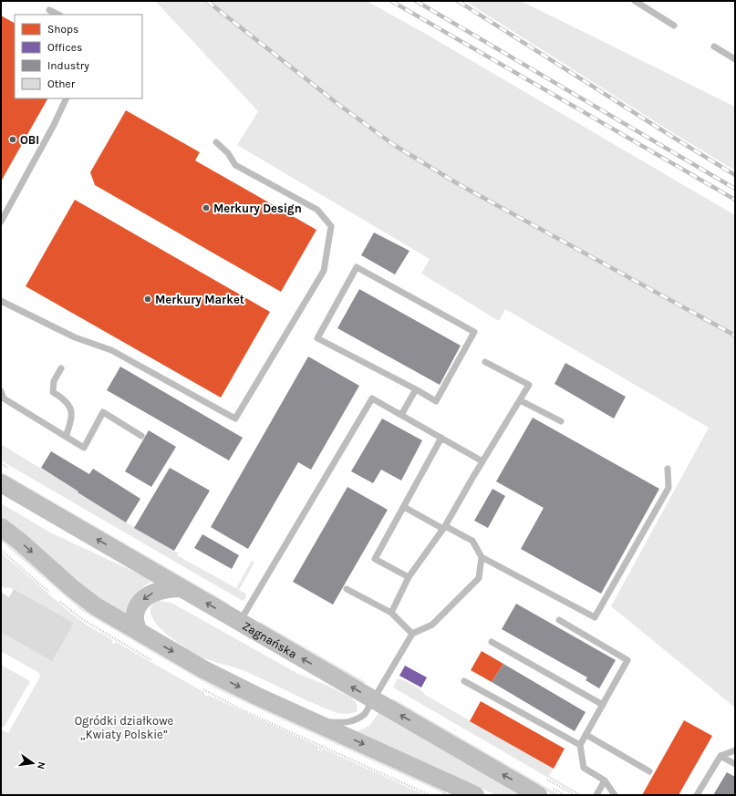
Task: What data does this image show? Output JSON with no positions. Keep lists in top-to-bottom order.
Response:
{
  "streets": {
    "main road": ["Zagnańska"]
  },
  "parks": ["Ogródki działkowe „Kwiaty Polskie”"],
  "places": ["OBI", "Merkury Design", "Merkury Market"],
  "legend": [
    "Shops",
    "Offices",
    "Industry",
    "Other"
  ],
  "north": "right"
}
